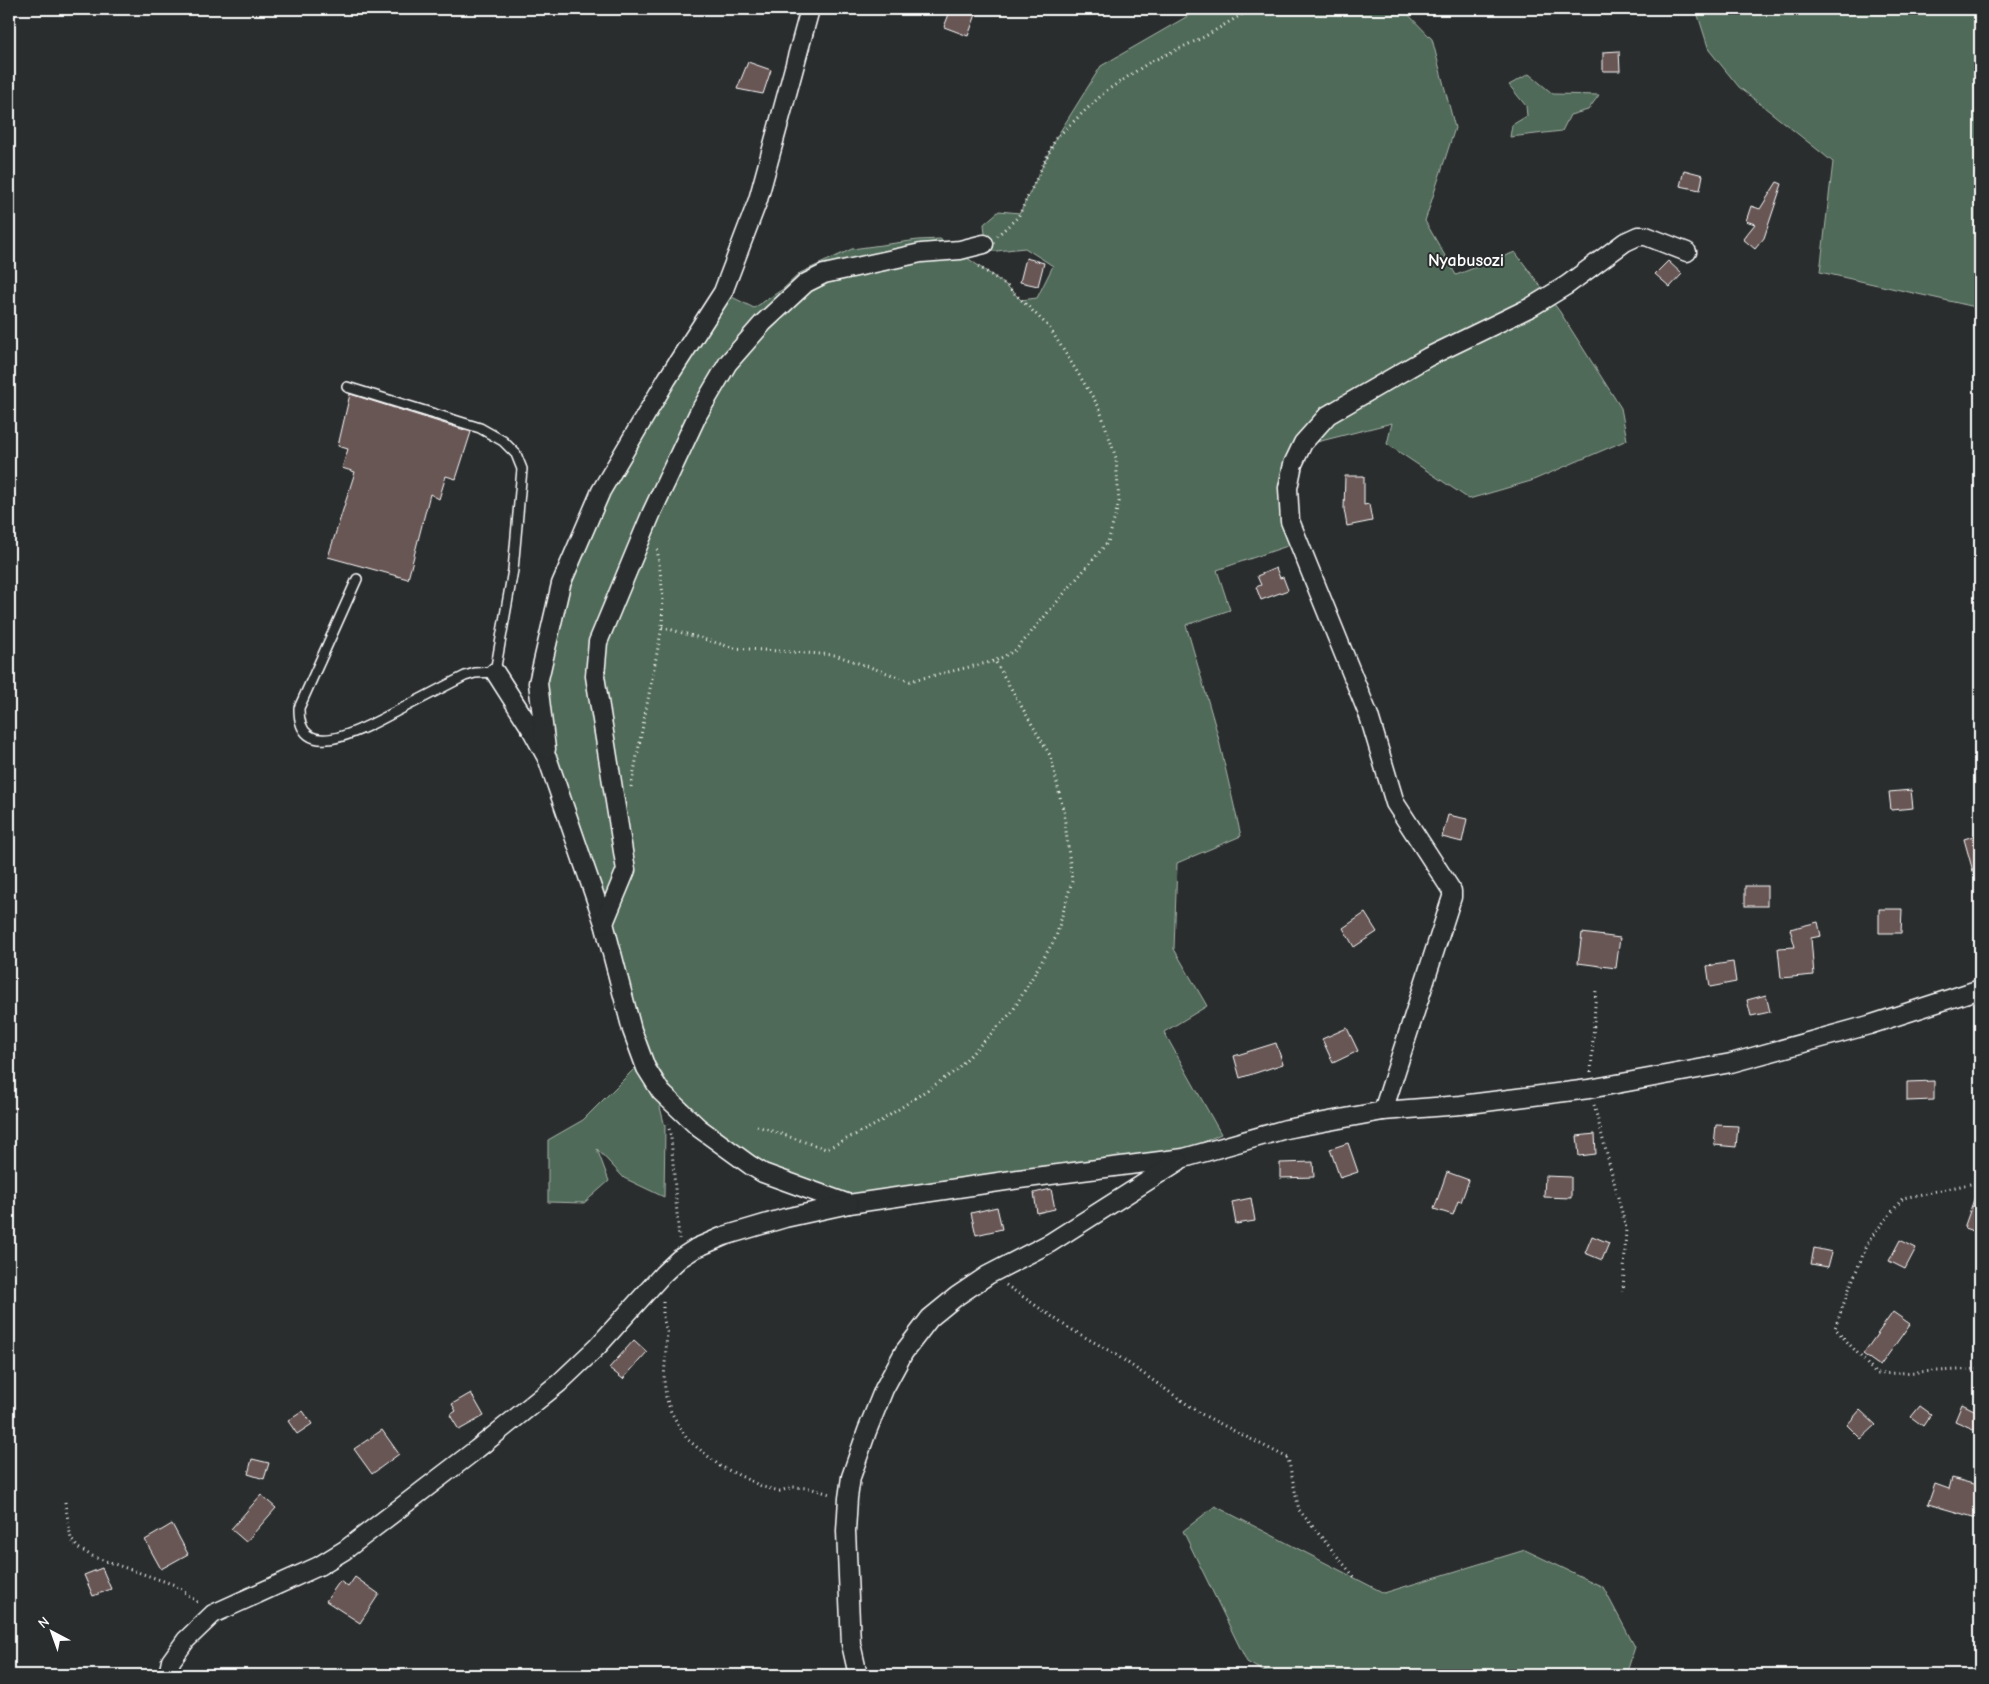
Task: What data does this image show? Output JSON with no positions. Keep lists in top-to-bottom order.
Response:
{
  "districts": ["Nyabusozi"],
  "north": "top left"
}
